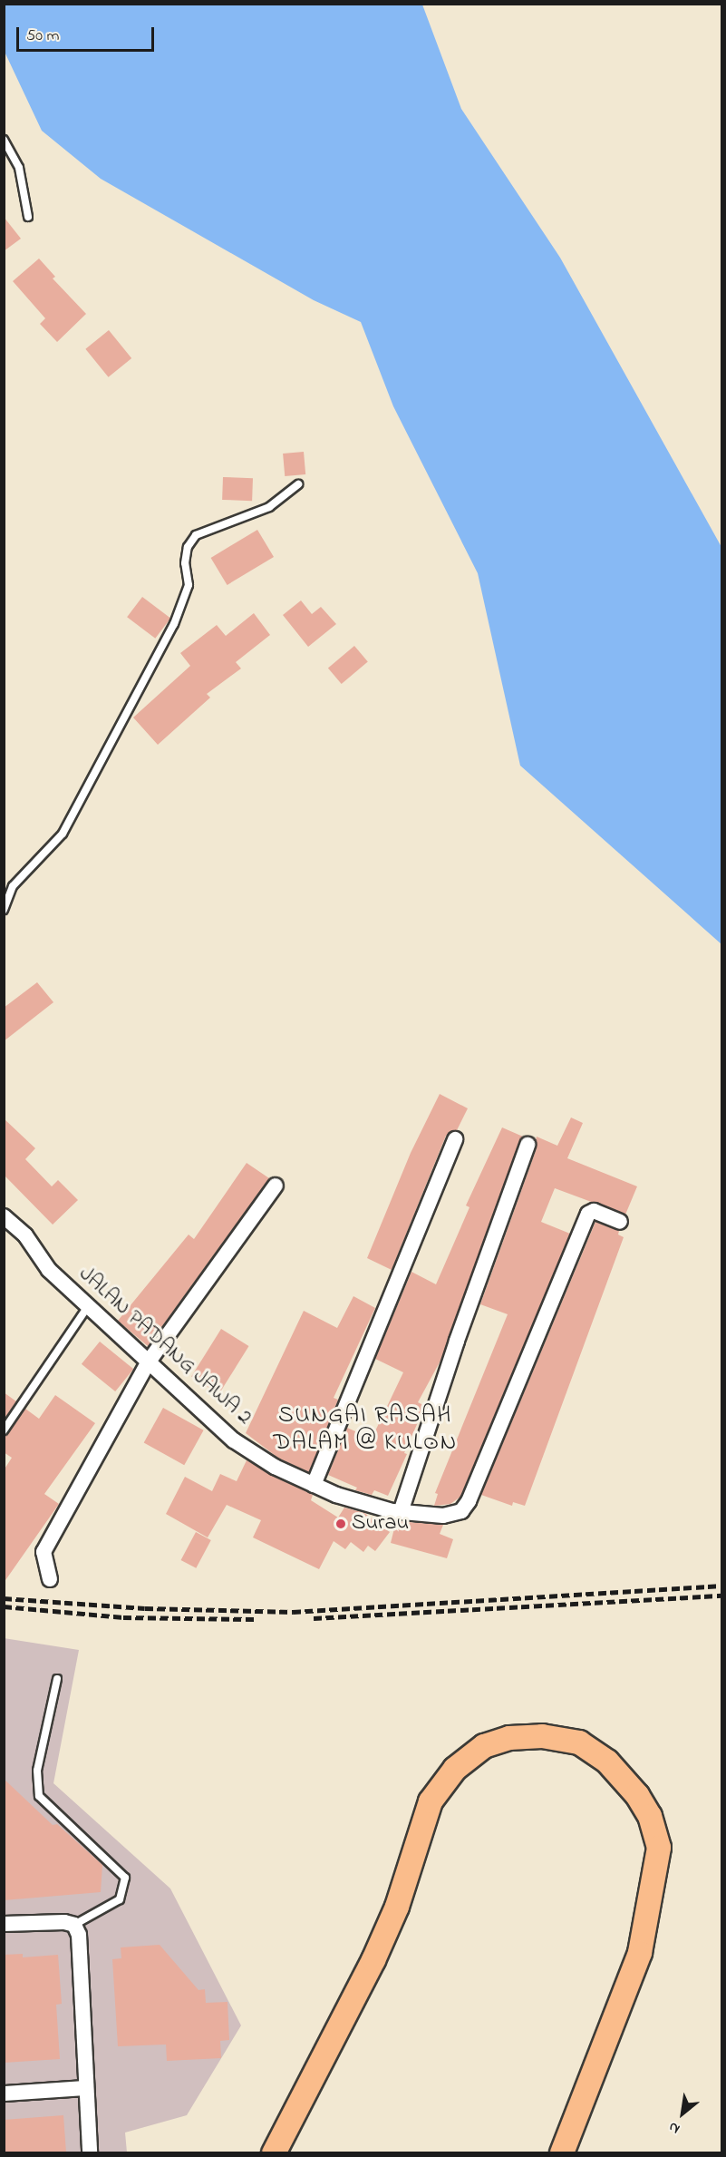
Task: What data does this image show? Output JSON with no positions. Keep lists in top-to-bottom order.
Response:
{
  "streets": {
    "street": ["JALAN PADANG JAWA 2"]
  },
  "districts": ["SUNGAI RASAH DALAM @ KULON"],
  "places": ["Surau"],
  "scale_bar": "50 m",
  "north": "bottom left"
}
